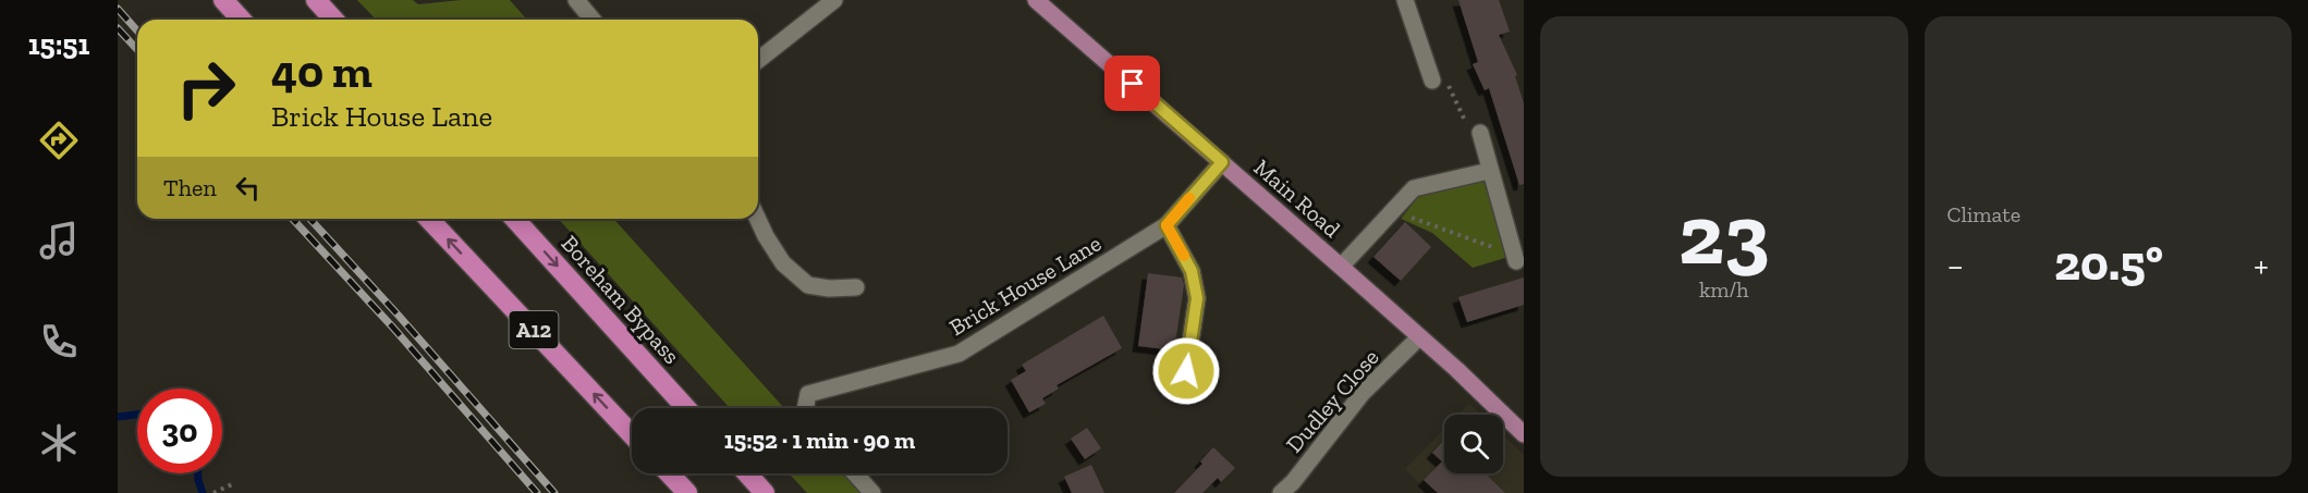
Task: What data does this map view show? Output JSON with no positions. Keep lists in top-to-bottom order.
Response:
{
  "streets": {
    "highway": ["Boreham Bypass", "A12"],
    "main road": ["Main Road"],
    "street": ["Brick House Lane", "Dudley Close"]
  },
  "crossings": [
    ["Main Road", "Brick House Lane"],
    ["Main Road", "Dudley Close"]
  ],
  "page": {
    "tabs": "15:51",
    "tile": [
      ["23", "km/h"],
      "Climate"
    ],
    "turn": ["40 m", "Brick House Lane"],
    "then": "Then",
    "heat": ["−", "20.5°", "+"],
    "limit": "30",
    "trip": "15:52 · 1 min · 90 m"
  }
}
